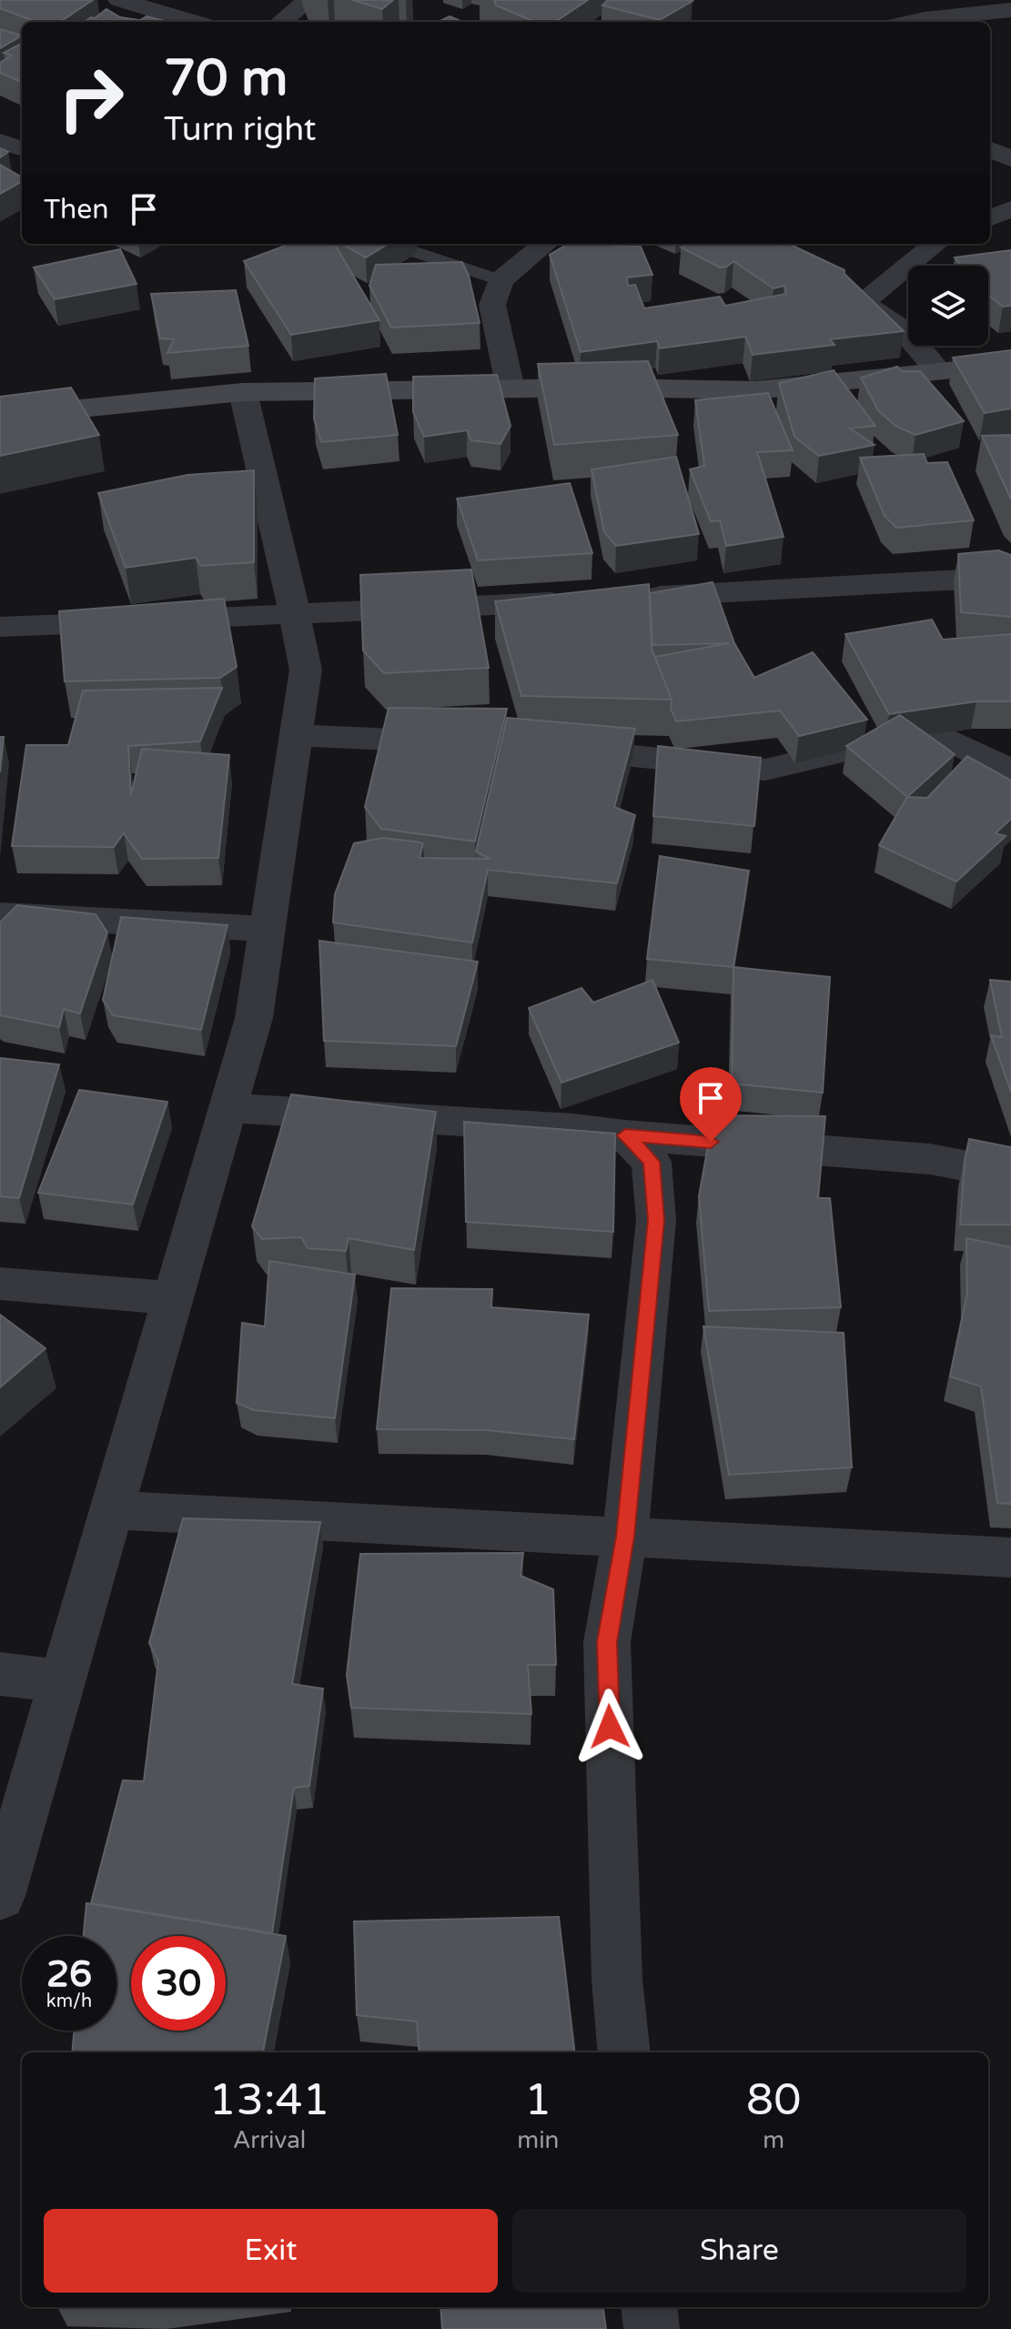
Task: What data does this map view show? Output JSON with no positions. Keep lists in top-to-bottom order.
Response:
{
  "page": {
    "turn": ["70 m", "Turn right"],
    "then": "Then",
    "speed": "26 km/h",
    "limit": "30",
    "eta": [
      "13:41",
      "Arrival",
      "1",
      "min",
      "80",
      "m"
    ],
    "buttons": ["Exit", "Share"]
  }
}
